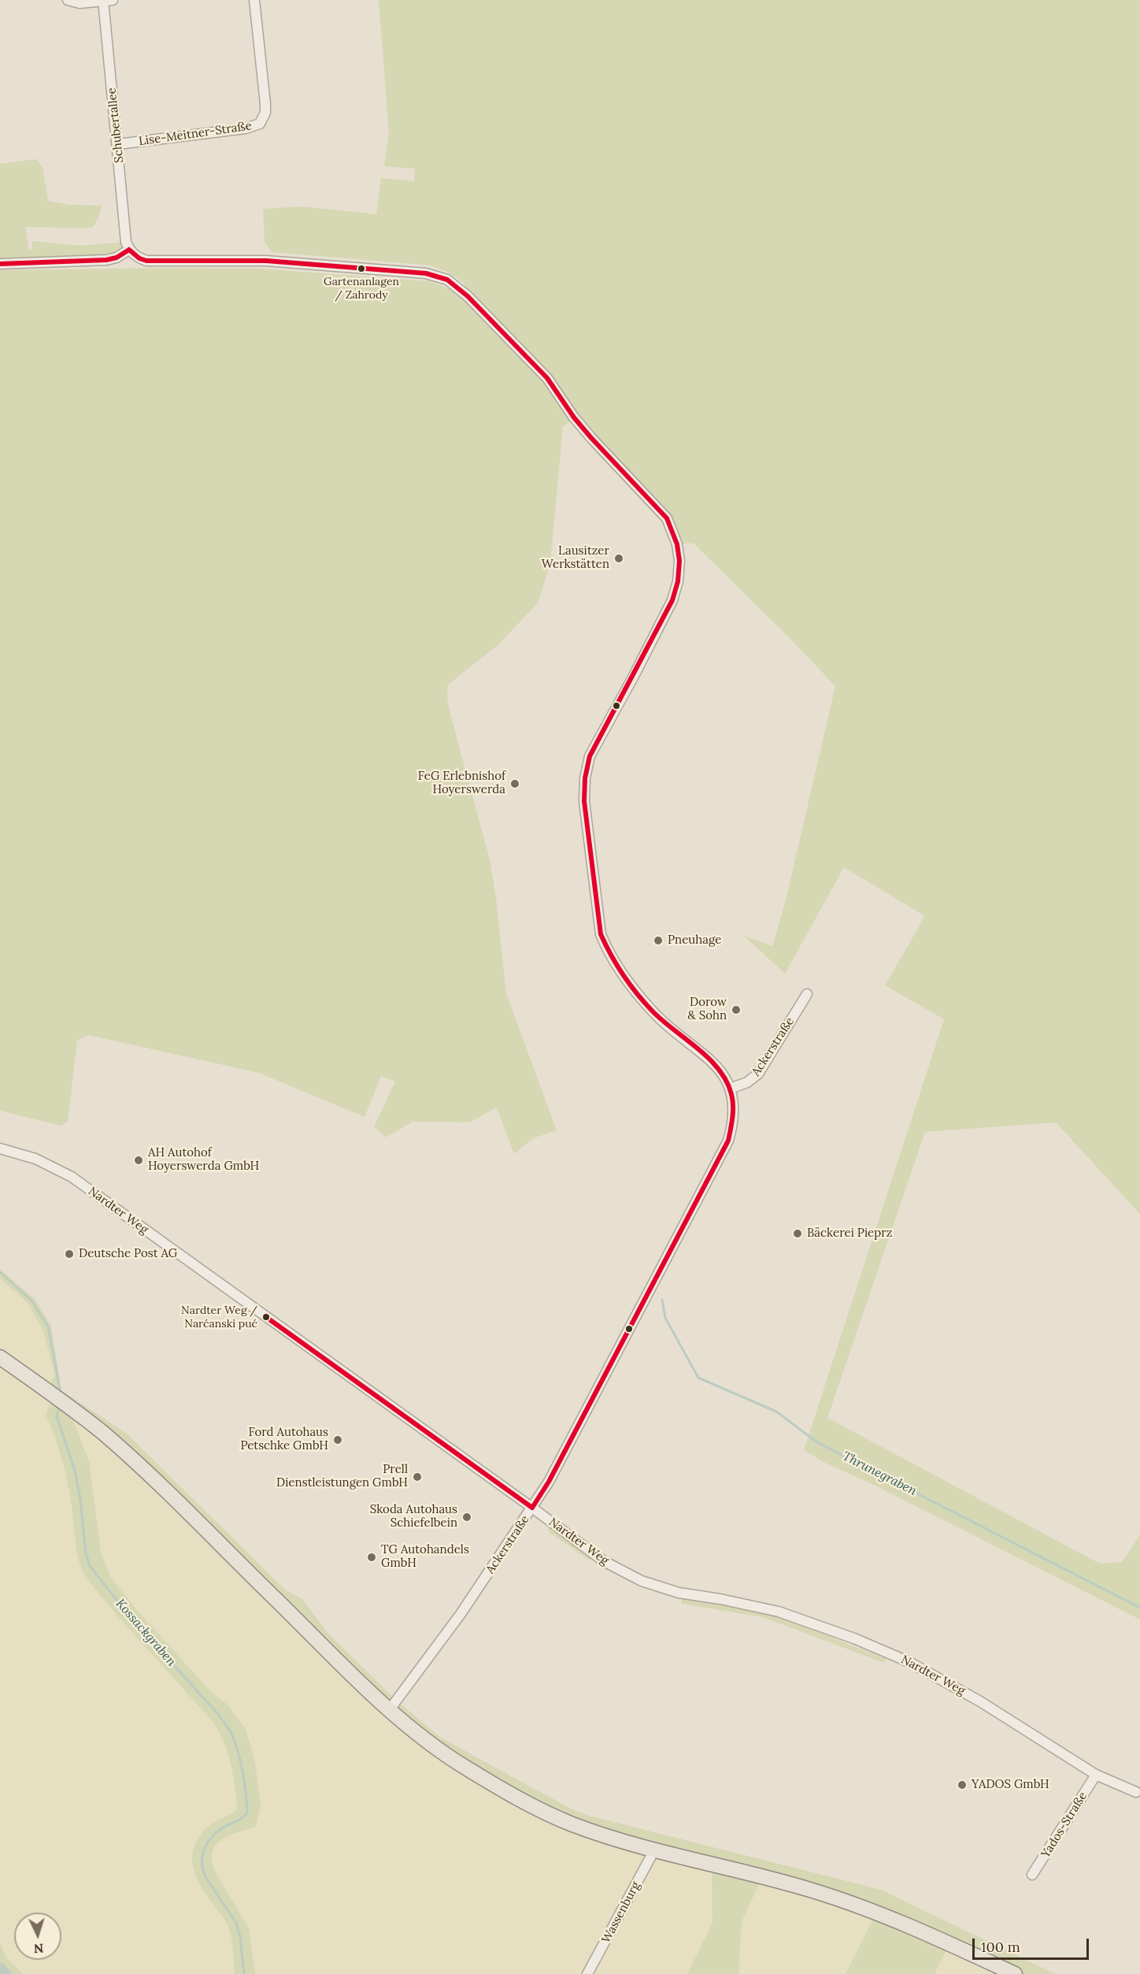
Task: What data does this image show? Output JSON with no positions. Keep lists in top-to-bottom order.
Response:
{
  "streets": {
    "street": [
      "Schubertallee",
      "Lise-Meitner-Straße",
      "Ackerstraße",
      "Nardter Weg",
      "Yados-Straße",
      "Wassenburg"
    ]
  },
  "crossings": [
    ["Schubertallee", "Lise-Meitner-Straße"],
    ["Schubertallee", "Ackerstraße"],
    ["Ackerstraße", "Nardter Weg"],
    ["Nardter Weg", "Yados-Straße"]
  ],
  "water": ["Thrunegraben", "Kossackgraben"],
  "places": [
    "Gartenanlagen / Zahrody",
    "Lausitzer Werkstätten",
    "FeG Erlebnishof Hoyerswerda",
    "Pneuhage",
    "Dorow & Sohn",
    "AH Autohof Hoyerswerda GmbH",
    "Bäckerei Pieprz",
    "Deutsche Post AG",
    "Nardter Weg / Narćanski puć",
    "Ford Autohaus Petschke GmbH",
    "Prell Dienstleistungen GmbH",
    "Skoda Autohaus Schiefelbein",
    "TG Autohandels GmbH",
    "YADOS GmbH"
  ],
  "scale_bar": "100 m",
  "north": "bottom"
}
